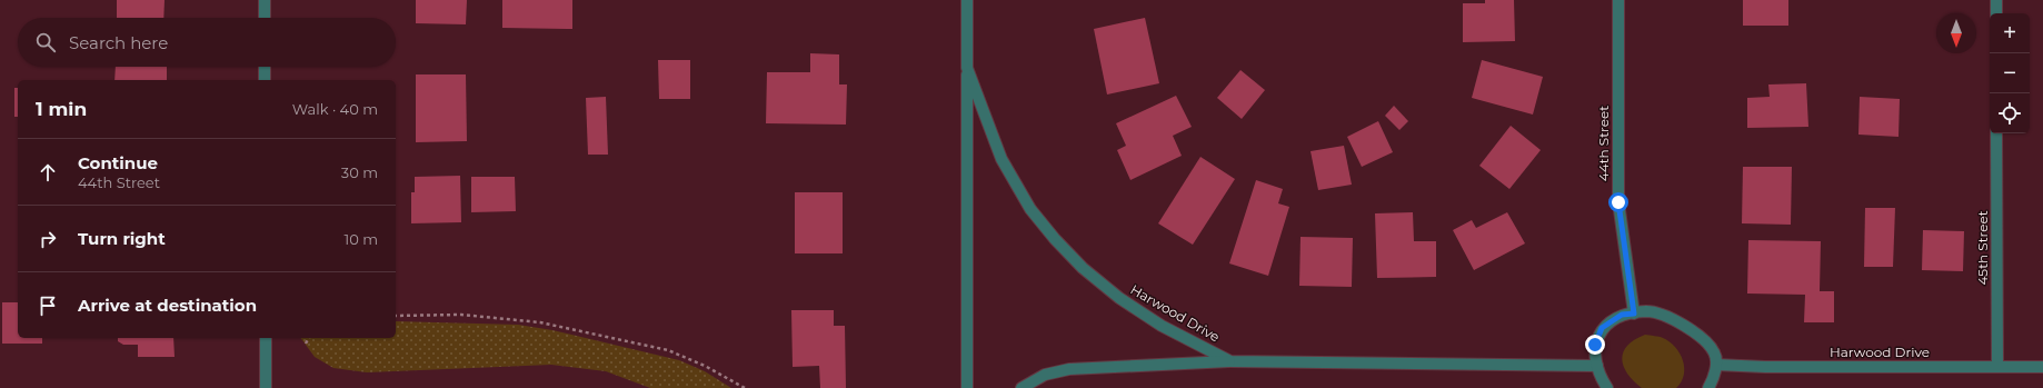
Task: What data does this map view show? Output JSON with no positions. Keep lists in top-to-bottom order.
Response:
{
  "streets": {
    "street": ["44th Street", "45th Street", "Harwood Drive"]
  },
  "crossings": [
    ["45th Street", "Harwood Drive"]
  ],
  "north": "bottom",
  "page": {
    "map_buttons": ["+", "−"],
    "search": "Search here",
    "heading": ["1 min", "Walk · 40 m"],
    "list": [
      ["Continue", "44th Street", "30 m"],
      ["Turn right", "10 m"],
      "Arrive at destination"
    ]
  }
}
